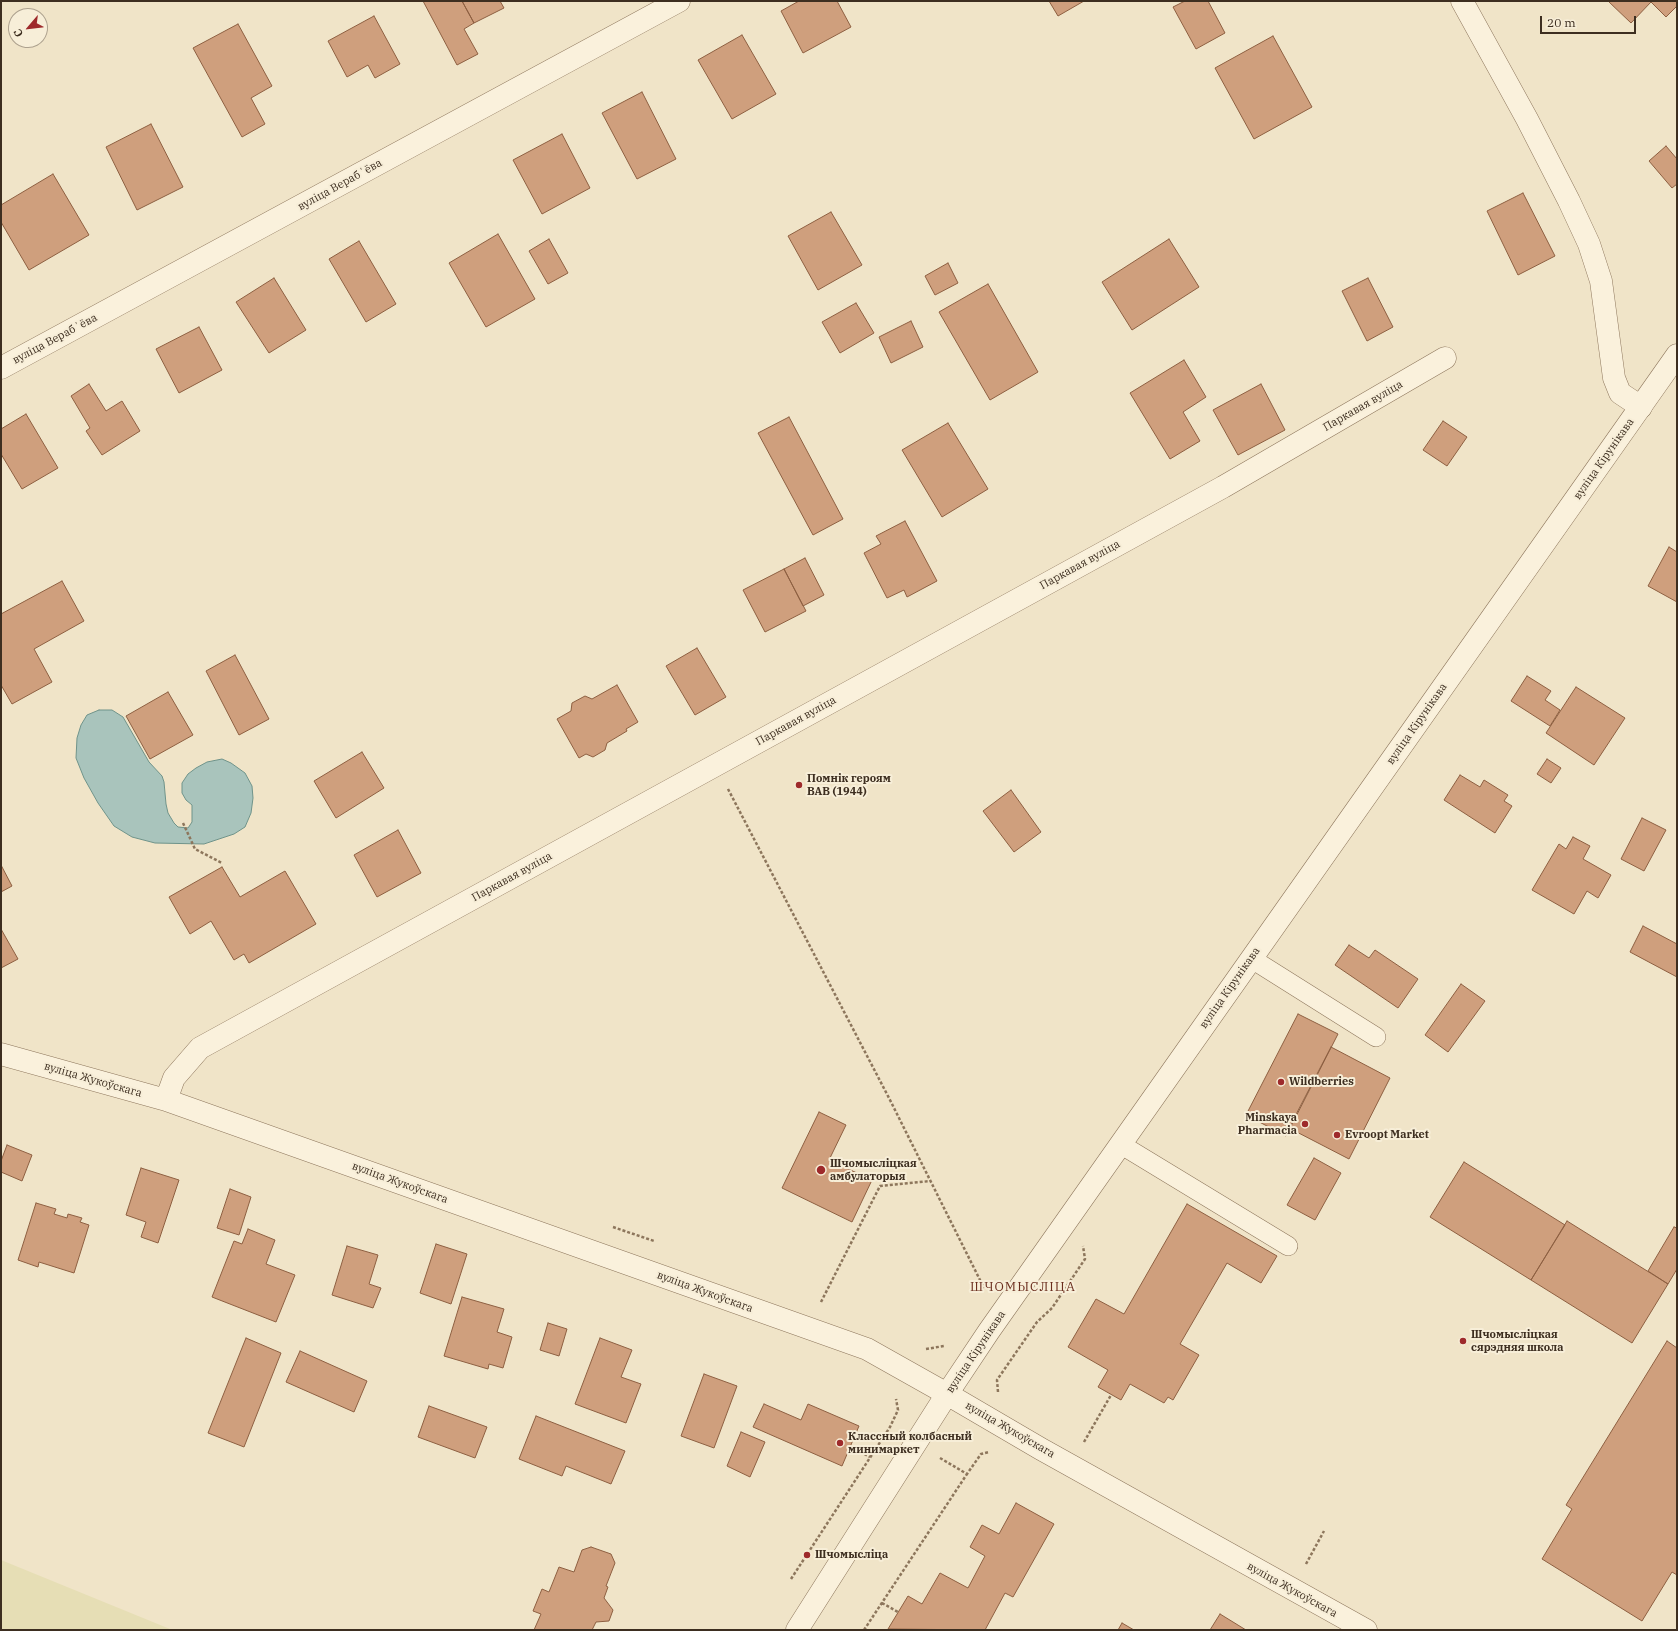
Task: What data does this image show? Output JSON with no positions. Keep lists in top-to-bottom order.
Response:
{
  "streets": {
    "street": [
      "вуліца Верабʼёва",
      "Паркавая вуліца",
      "вуліца Кірунікава",
      "вуліца Жукоўскага"
    ]
  },
  "crossings": [
    ["Паркавая вуліца", "вуліца Жукоўскага"],
    ["вуліца Кірунікава", "вуліца Жукоўскага"]
  ],
  "districts": ["ШЧОМЫСЛІЦА"],
  "places": [
    "Помнік героям ВАВ (1944)",
    "Wildberries",
    "Minskaya Pharmacia",
    "Evroopt Market",
    "Шчомысліцкая амбулаторыя",
    "Шчомысліцкая сярэдняя школа",
    "Классный колбасный минимаркет",
    "Шчомысліца"
  ],
  "scale_bar": "20 m",
  "north": "bottom left"
}
